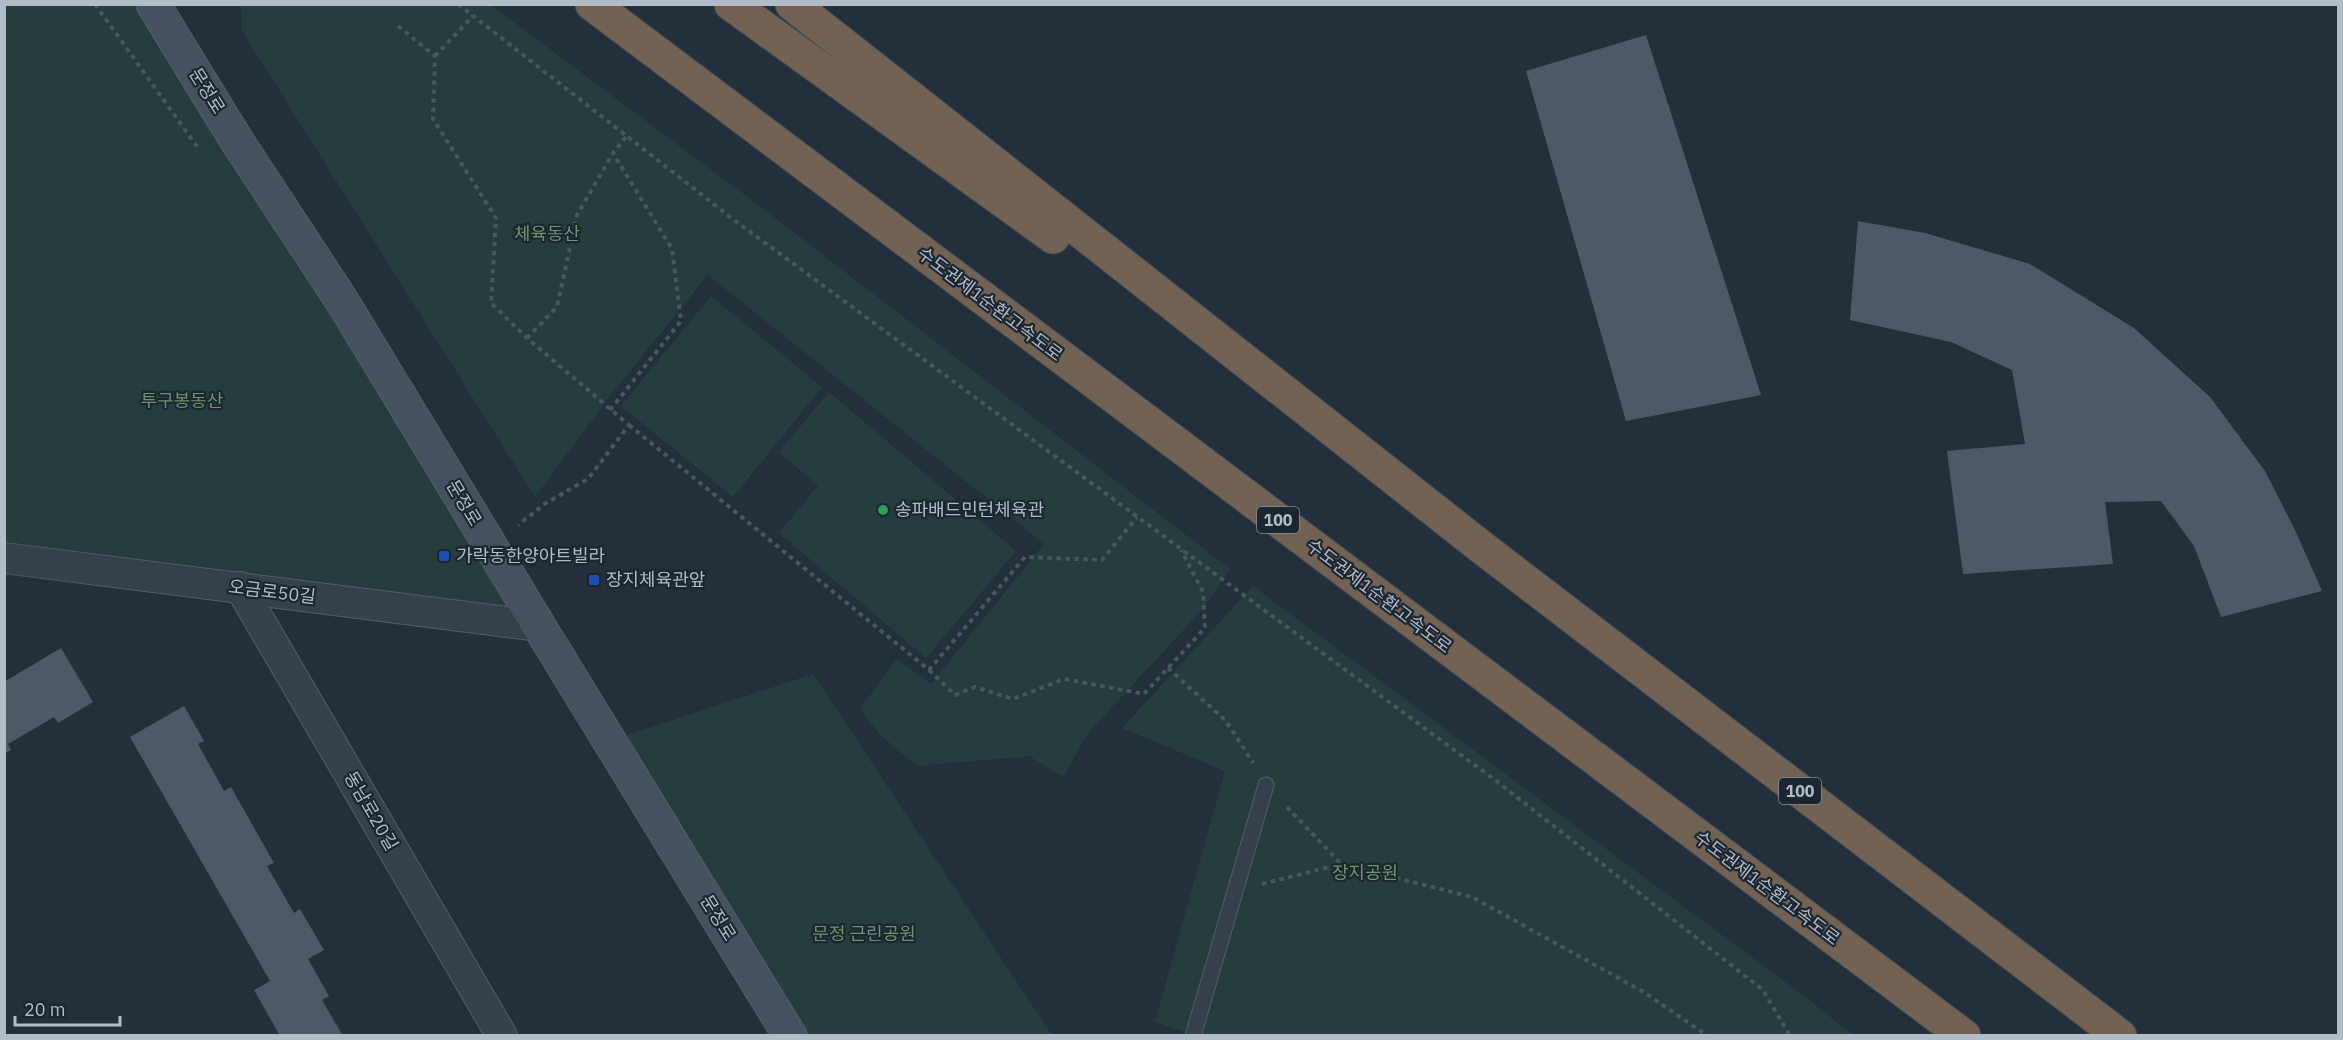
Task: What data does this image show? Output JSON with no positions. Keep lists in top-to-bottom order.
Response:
{
  "streets": {
    "highway": ["수도권제1순환고속도로", "100"],
    "street": ["문정로", "오금로50길", "동남로20길"]
  },
  "crossings": [
    ["문정로", "오금로50길"],
    ["오금로50길", "동남로20길"]
  ],
  "parks": [
    "체육동산",
    "투구봉동산",
    "장지공원",
    "문정 근린공원"
  ],
  "places": {
    "other": ["송파배드민턴체육관"],
    "transit": ["가락동한양아트빌라", "장지체육관앞"]
  },
  "scale_bar": "20 m"
}
